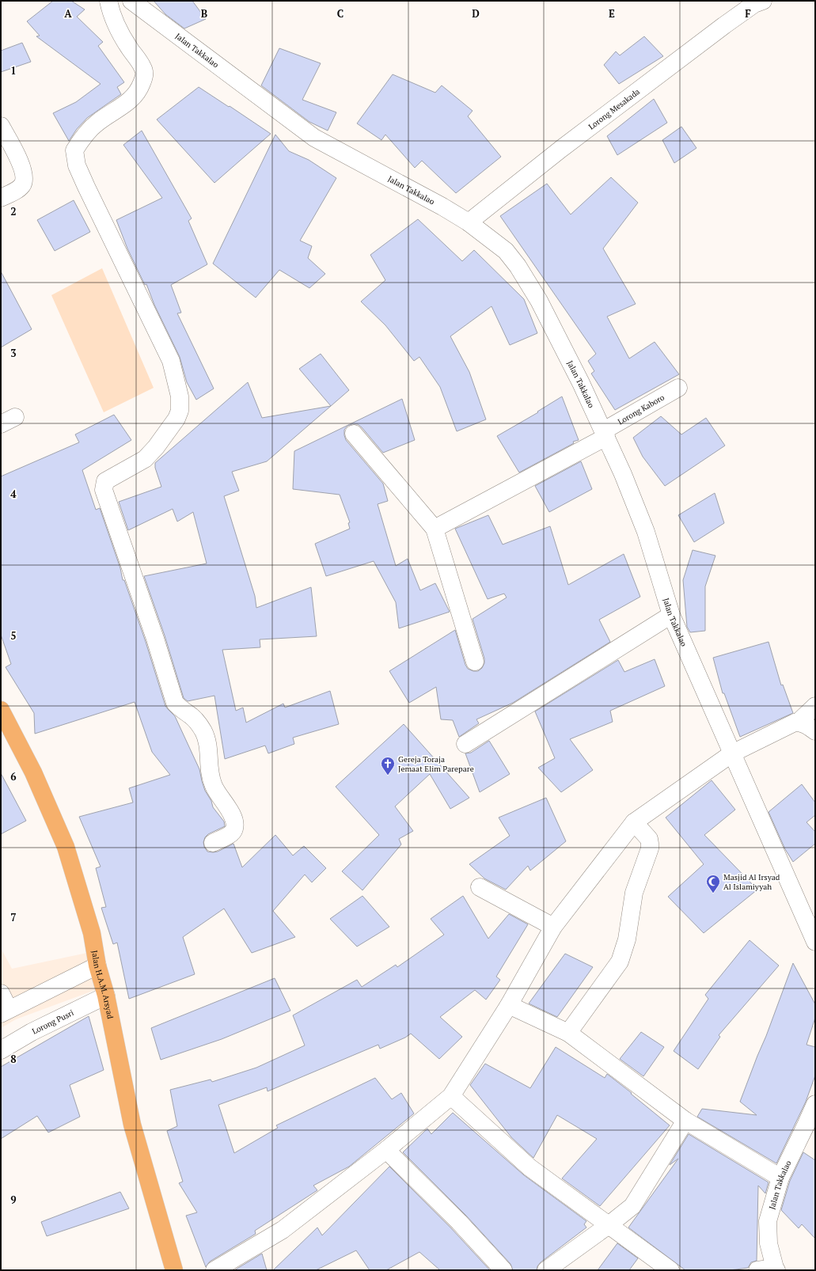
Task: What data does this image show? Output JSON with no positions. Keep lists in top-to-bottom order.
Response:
{
  "streets": {
    "highway": ["Jalan H.A.M. Arsyad"],
    "street": [
      "Jalan Takkalao",
      "Lorong Mesakada",
      "Lorong Kaboro",
      "Lorong Pusri"
    ]
  },
  "crossings": [
    ["Jalan Takkalao", "Lorong Mesakada"],
    ["Jalan Takkalao", "Lorong Kaboro"],
    ["Jalan H.A.M. Arsyad", "Lorong Pusri"]
  ],
  "places": {
    "church": ["Gereja Toraja Jemaat Elim Parepare"],
    "mosque": ["Masjid Al Irsyad Al Islamiyyah"]
  },
  "grid": {
    "columns": [
      "A",
      "B",
      "C",
      "D",
      "E",
      "F"
    ],
    "rows": [
      "1",
      "2",
      "3",
      "4",
      "5",
      "6",
      "7",
      "8",
      "9"
    ]
  }
}
